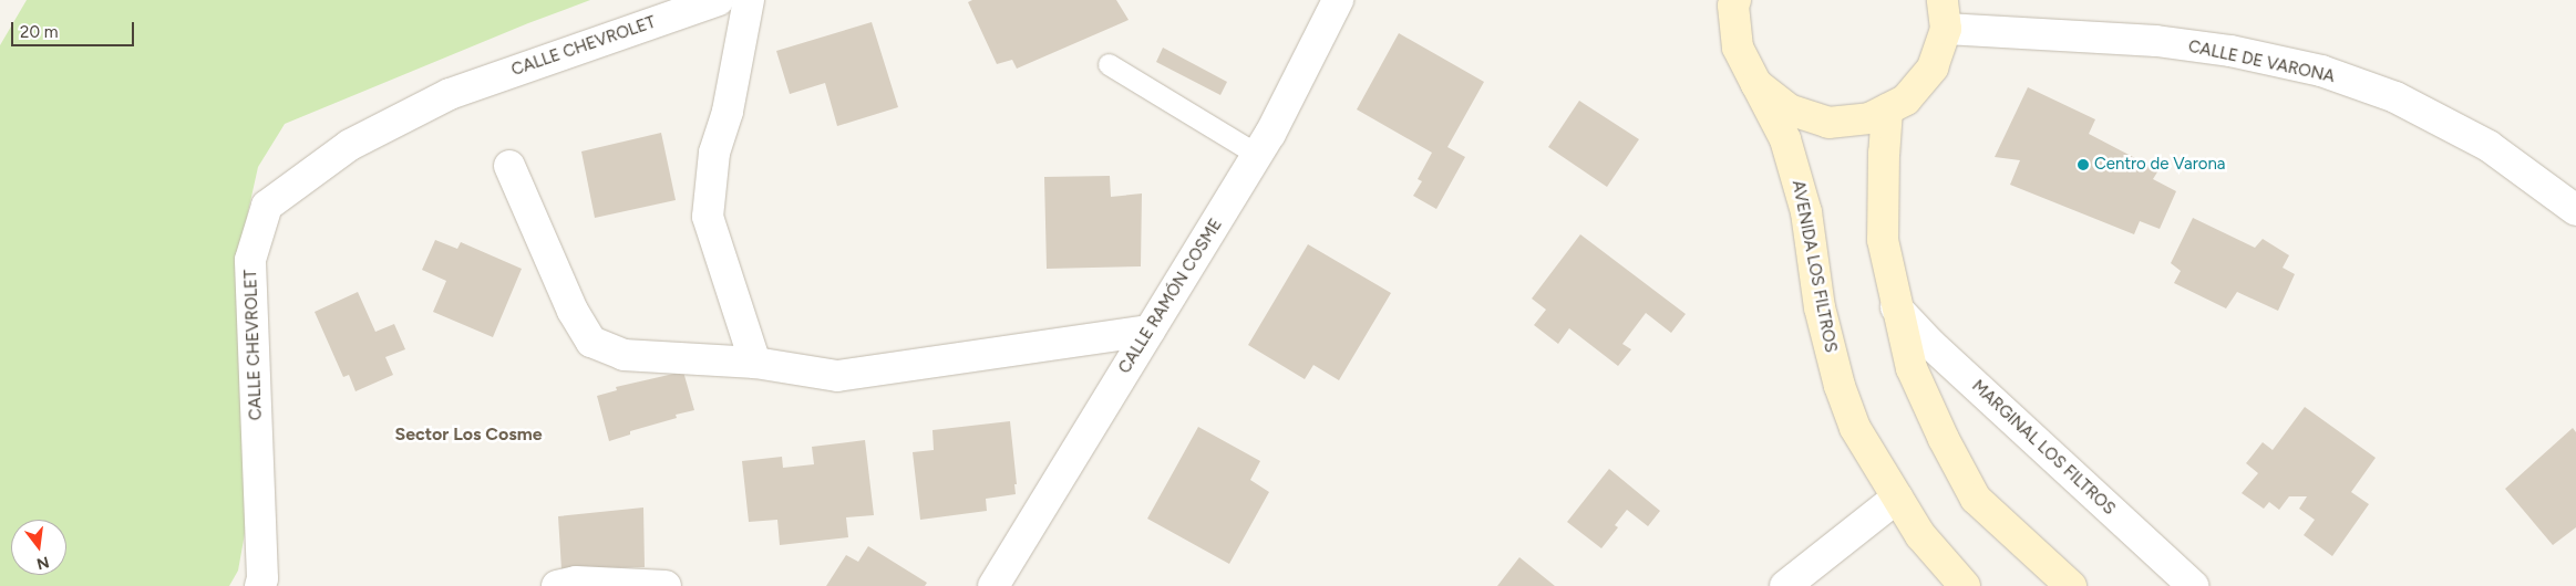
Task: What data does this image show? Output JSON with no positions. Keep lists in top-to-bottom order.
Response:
{
  "streets": {
    "main road": ["AVENIDA LOS FILTROS"],
    "street": [
      "CALLE CHEVROLET",
      "CALLE DE VARONA",
      "CALLE RAMÓN COSME",
      "MARGINAL LOS FILTROS"
    ]
  },
  "districts": ["Sector Los Cosme"],
  "places": ["Centro de Varona"],
  "scale_bar": "20 m",
  "north": "bottom"
}
